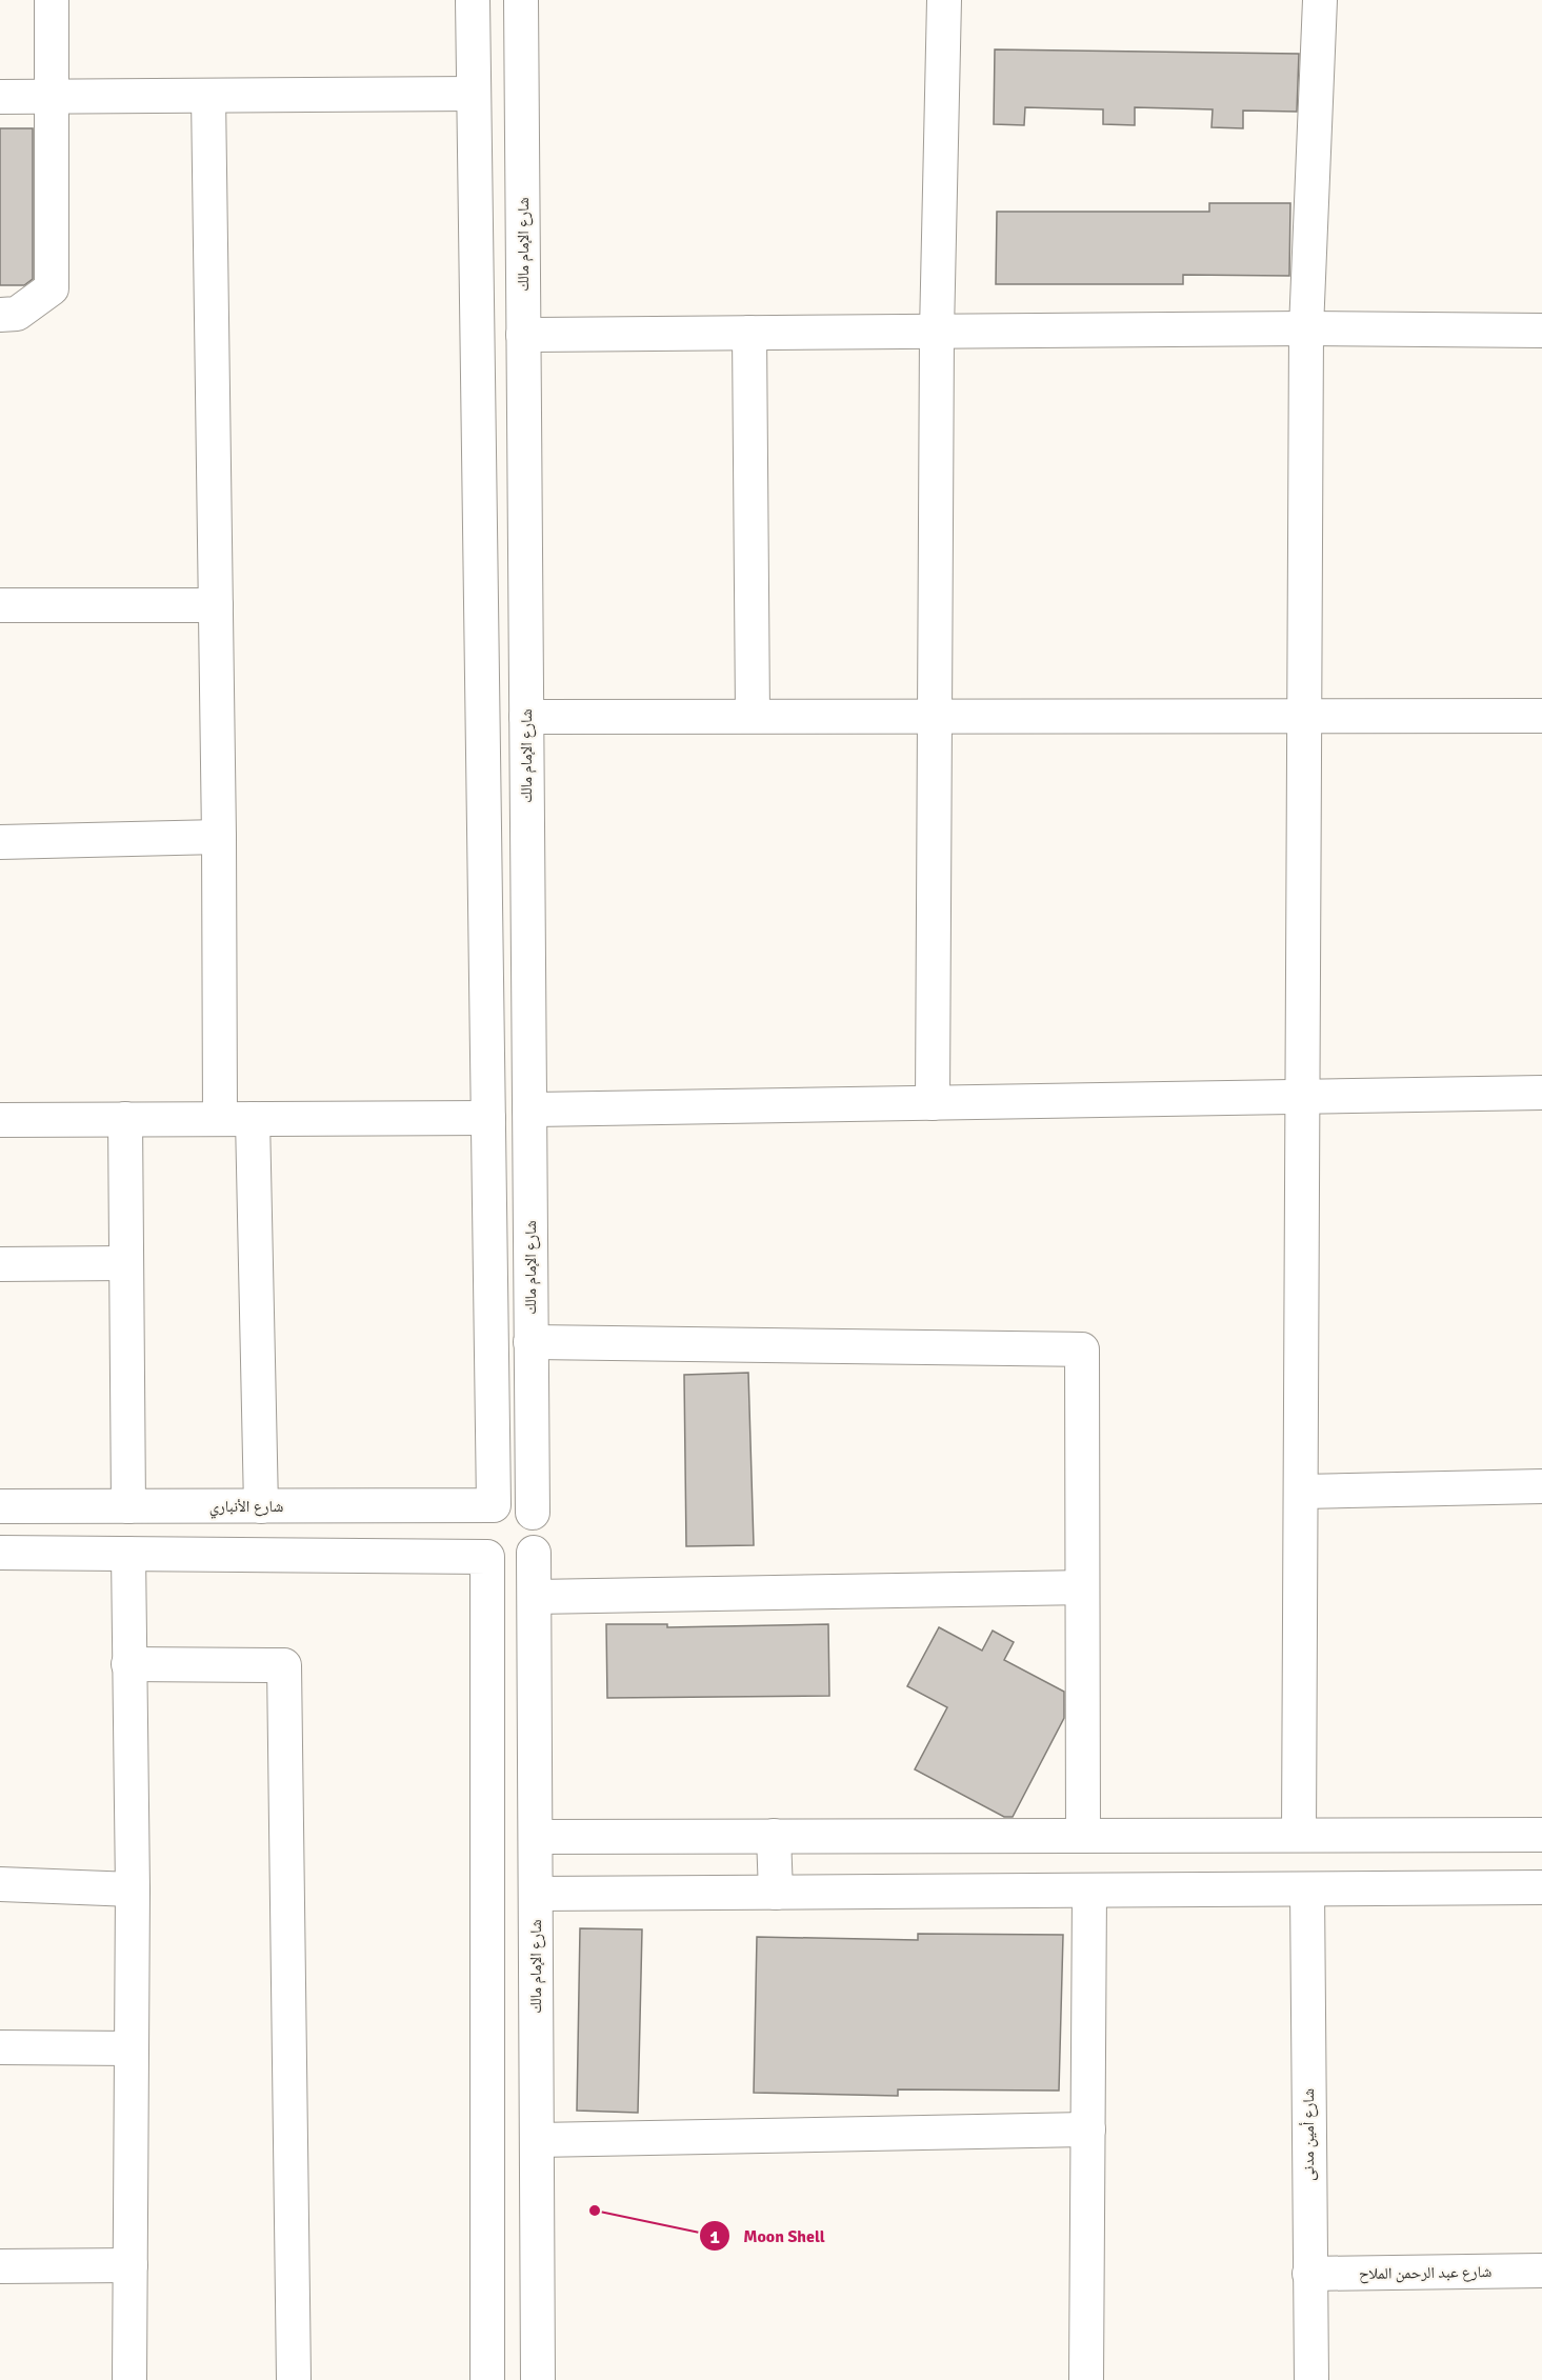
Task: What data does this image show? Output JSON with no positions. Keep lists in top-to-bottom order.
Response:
{
  "streets": {
    "street": [
      "شارع الإمام مالك",
      "شارع الأنباري",
      "شارع أمين مدنى",
      "شارع عبد الرحمن الملاح"
    ]
  },
  "crossings": [
    ["شارع الإمام مالك", "شارع الأنباري"],
    ["شارع أمين مدنى", "شارع عبد الرحمن الملاح"]
  ],
  "places": ["Moon Shell"]
}
